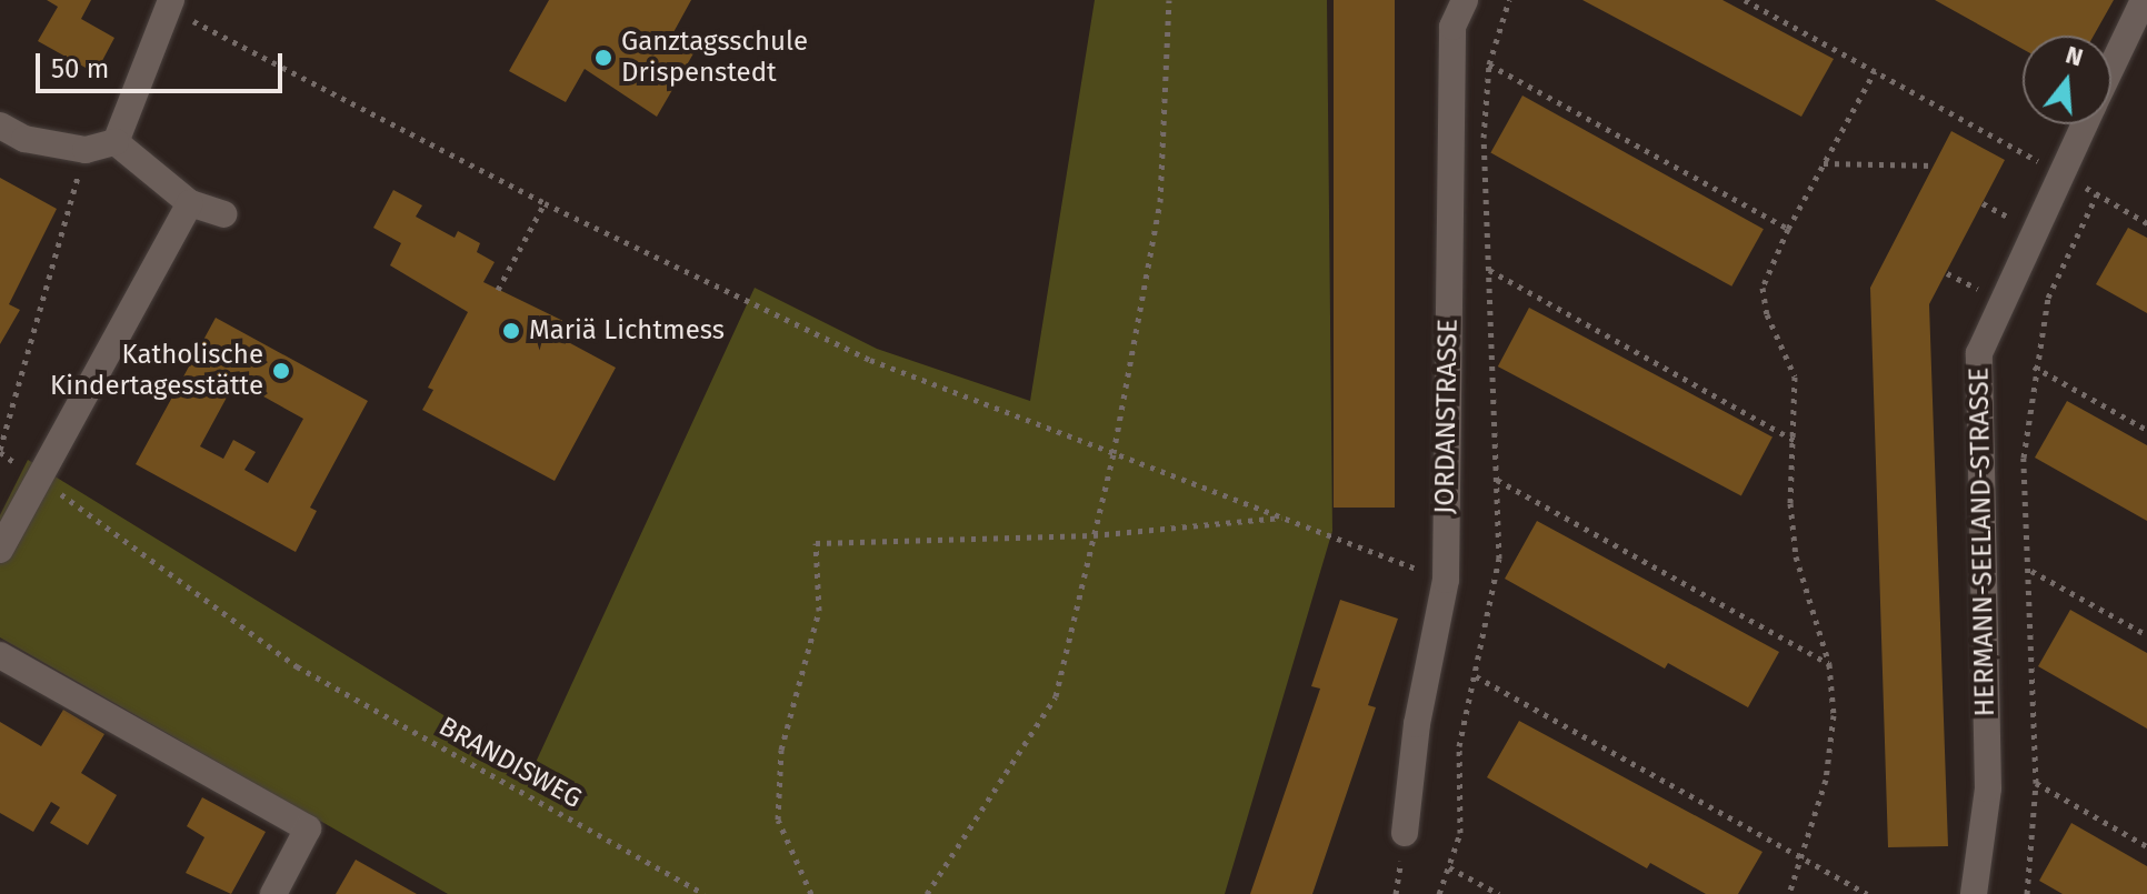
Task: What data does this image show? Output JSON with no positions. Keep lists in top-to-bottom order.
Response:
{
  "streets": {
    "street": ["JORDANSTRASSE", "HERMANN-SEELAND-STRASSE"],
    "path": ["BRANDISWEG"]
  },
  "places": ["Ganztagsschule Drispenstedt", "Mariä Lichtmess", "Katholische Kindertagesstätte"],
  "scale_bar": "50 m",
  "north": "top"
}
